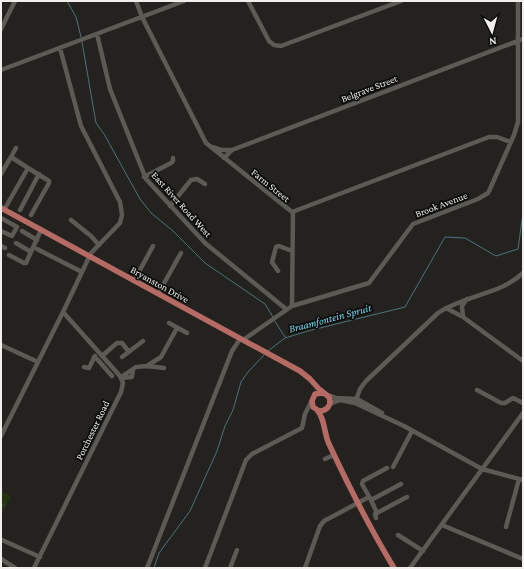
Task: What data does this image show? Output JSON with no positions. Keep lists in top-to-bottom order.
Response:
{
  "streets": {
    "main road": ["Bryanston Drive"],
    "street": [
      "Belgrave Street",
      "Farm Street",
      "East River Road West",
      "Brook Avenue",
      "Porchester Road"
    ]
  },
  "crossings": [
    ["Belgrave Street", "Farm Street"],
    ["Belgrave Street", "Brook Avenue"],
    ["Farm Street", "Brook Avenue"],
    ["East River Road West", "Brook Avenue"],
    ["Brook Avenue", "Bryanston Drive"]
  ],
  "water": ["Braamfontein Spruit"],
  "north": "bottom"
}
